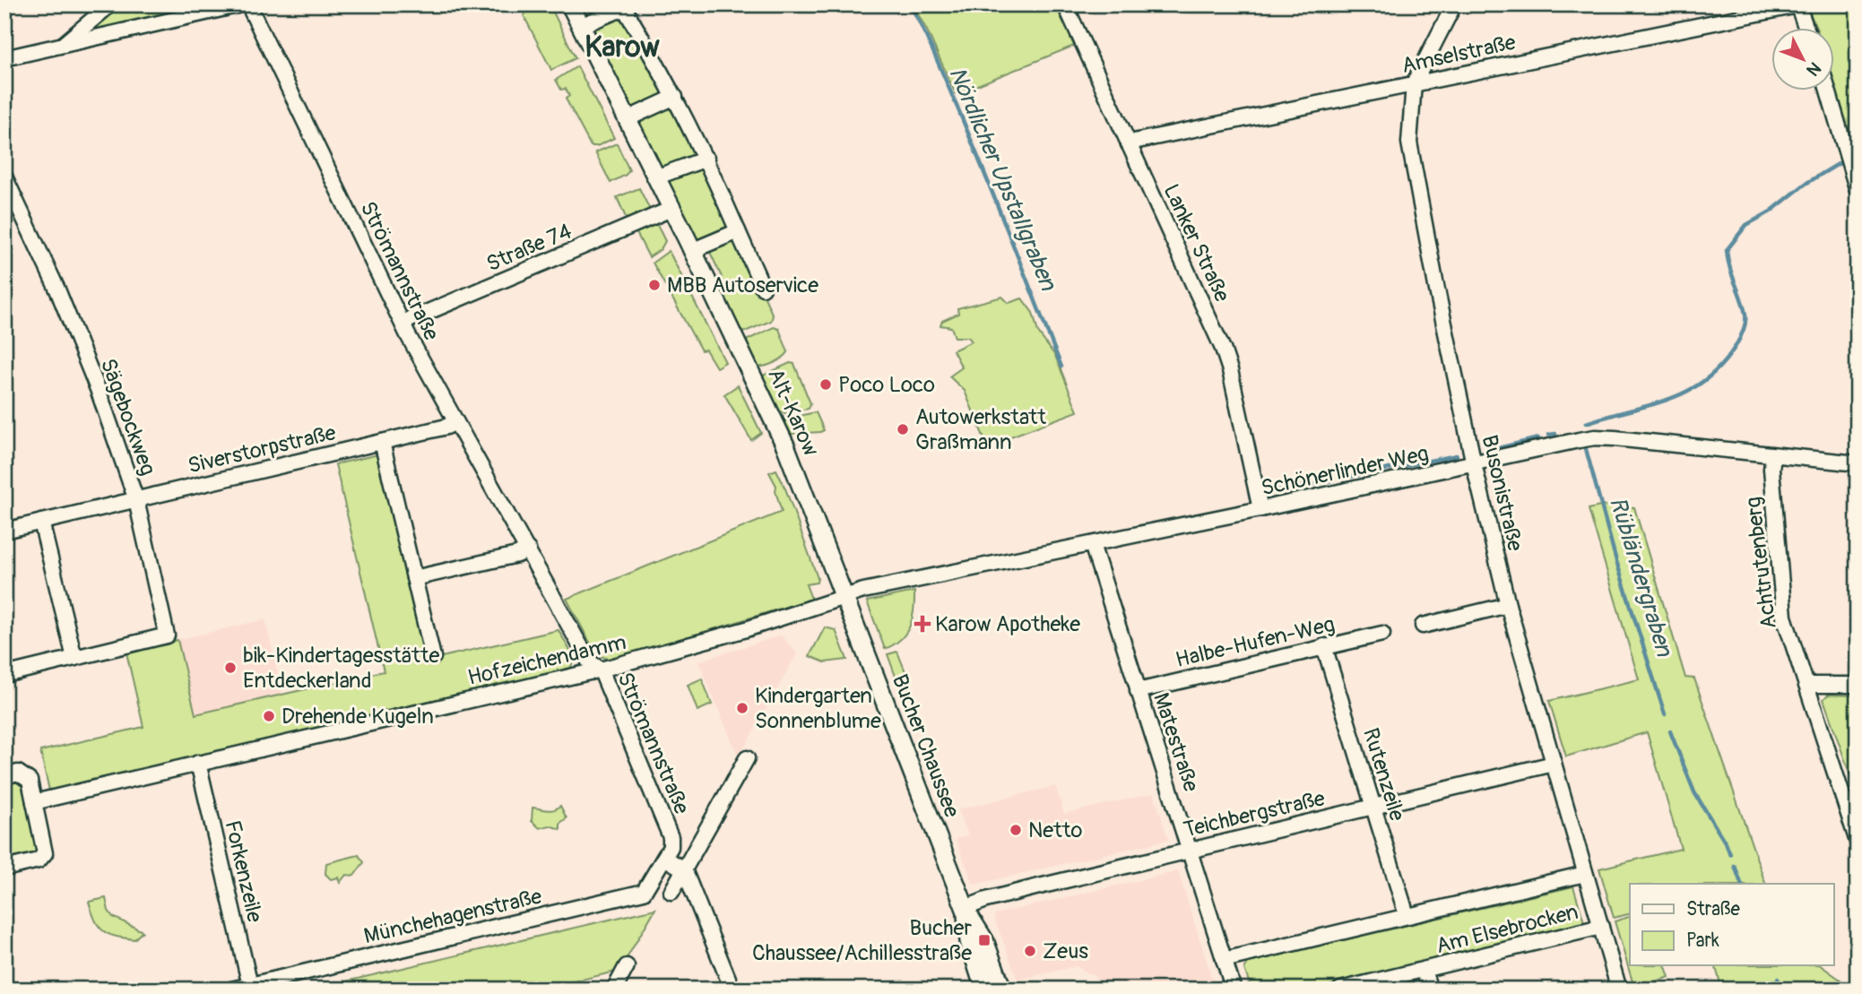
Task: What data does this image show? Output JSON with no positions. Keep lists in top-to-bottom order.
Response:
{
  "streets": {
    "main road": ["Alt-Karow", "Bucher Chaussee"],
    "street": [
      "Amselstraße",
      "Lanker Straße",
      "Straße 74",
      "Strömannstraße",
      "Sägebockweg",
      "Siverstorpstraße",
      "Schönerlinder Weg",
      "Busonistraße",
      "Achtrutenberg",
      "Halbe-Hufen-Weg",
      "Hofzeichendamm",
      "Matestraße",
      "Rutenzeile",
      "Teichbergstraße",
      "Forkenzeile",
      "Münchehagenstraße",
      "Am Elsebrocken"
    ]
  },
  "crossings": [
    ["Amselstraße", "Lanker Straße"],
    ["Amselstraße", "Busonistraße"],
    ["Lanker Straße", "Schönerlinder Weg"],
    ["Straße 74", "Strömannstraße"],
    ["Straße 74", "Alt-Karow"],
    ["Strömannstraße", "Siverstorpstraße"],
    ["Strömannstraße", "Hofzeichendamm"],
    ["Strömannstraße", "Münchehagenstraße"],
    ["Alt-Karow", "Schönerlinder Weg"],
    ["Alt-Karow", "Hofzeichendamm"],
    ["Alt-Karow", "Bucher Chaussee"],
    ["Sägebockweg", "Siverstorpstraße"],
    ["Schönerlinder Weg", "Busonistraße"],
    ["Schönerlinder Weg", "Achtrutenberg"],
    ["Schönerlinder Weg", "Hofzeichendamm"],
    ["Schönerlinder Weg", "Matestraße"],
    ["Schönerlinder Weg", "Bucher Chaussee"],
    ["Busonistraße", "Teichbergstraße"],
    ["Busonistraße", "Am Elsebrocken"],
    ["Halbe-Hufen-Weg", "Matestraße"],
    ["Halbe-Hufen-Weg", "Rutenzeile"],
    ["Hofzeichendamm", "Bucher Chaussee"],
    ["Hofzeichendamm", "Forkenzeile"],
    ["Matestraße", "Teichbergstraße"],
    ["Bucher Chaussee", "Teichbergstraße"],
    ["Rutenzeile", "Teichbergstraße"],
    ["Forkenzeile", "Münchehagenstraße"]
  ],
  "districts": ["Karow"],
  "water": ["Nördlicher Upstallgraben", "Rübländergraben"],
  "places": {
    "other": [
      "MBB Autoservice",
      "Poco Loco",
      "Autowerkstatt Graßmann",
      "bik-Kindertagesstätte Entdeckerland",
      "Kindergarten Sonnenblume",
      "Drehende Kugeln",
      "Netto",
      "Zeus"
    ],
    "health": ["Karow Apotheke"],
    "transit": ["Bucher Chaussee/Achillesstraße"]
  },
  "legend": ["Straße", "Park"],
  "north": "bottom right"
}
